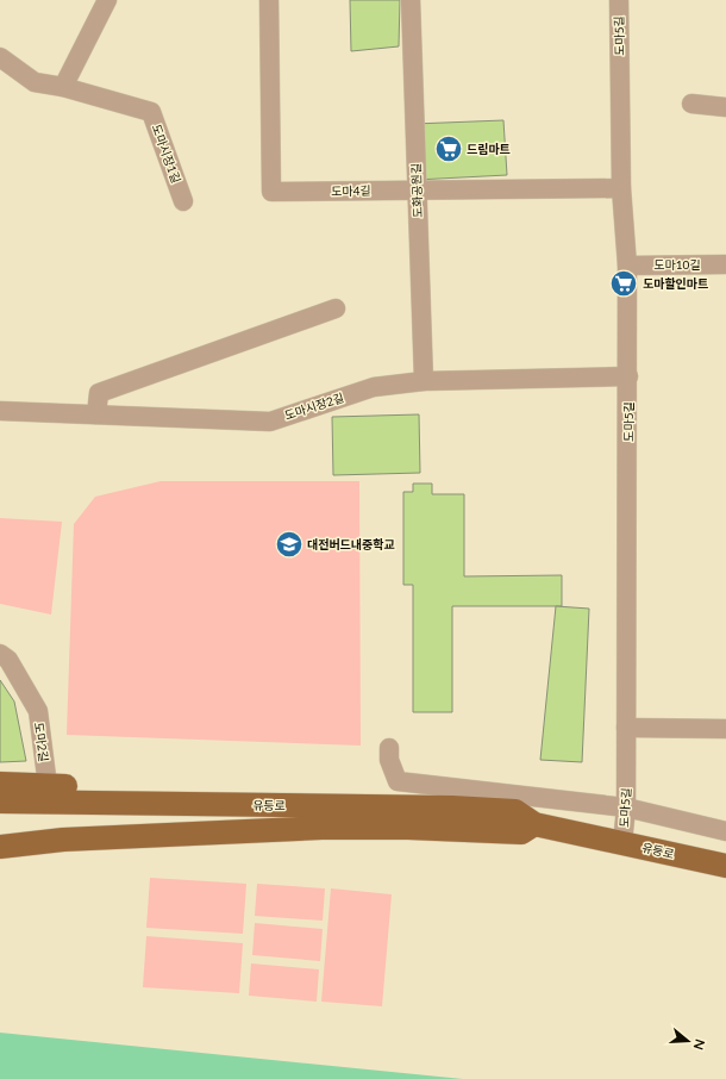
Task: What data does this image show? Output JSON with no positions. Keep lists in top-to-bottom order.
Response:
{
  "streets": {
    "main road": ["유등로"],
    "street": [
      "도마5길",
      "도마시장1길",
      "도마4길",
      "도화공원길",
      "도마10길",
      "도마시장2길",
      "도마2길"
    ]
  },
  "crossings": [
    ["도마5길", "도마4길"],
    ["도마5길", "도마10길"],
    ["도마5길", "도마시장2길"],
    ["도마5길", "유등로"],
    ["도마4길", "도화공원길"],
    ["도화공원길", "도마시장2길"]
  ],
  "places": {
    "supermarket": ["드림마트", "도마할인마트"],
    "school or university": ["대전버드내중학교"]
  },
  "north": "right"
}
